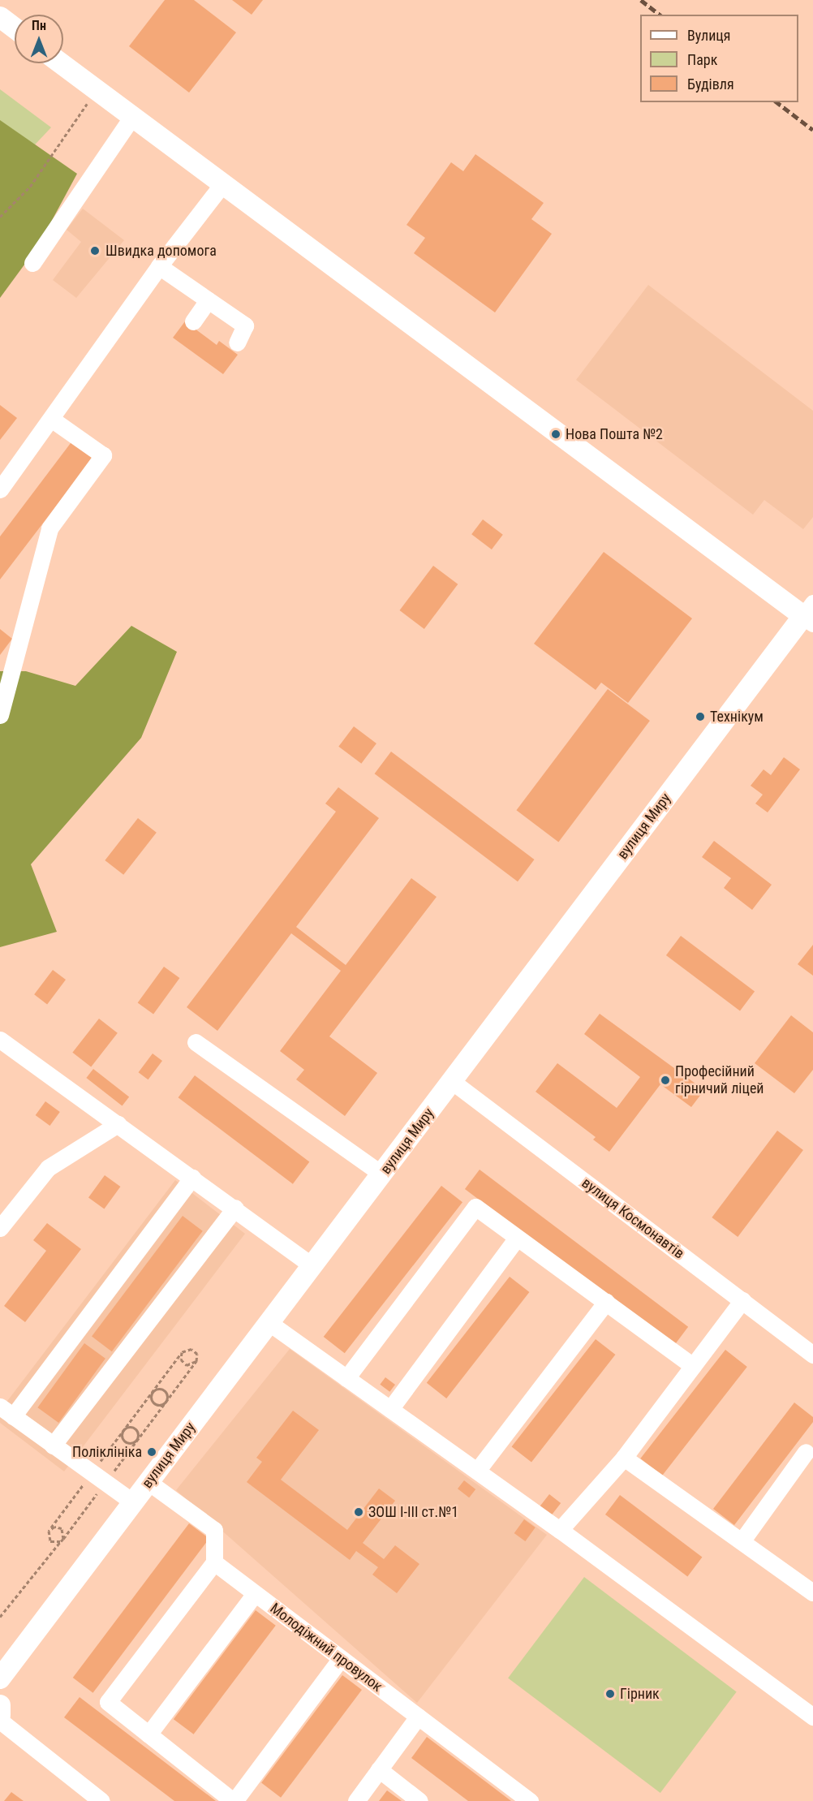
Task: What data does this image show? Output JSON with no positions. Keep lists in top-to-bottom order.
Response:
{
  "streets": {
    "main road": ["вулиця Миру"],
    "street": ["вулиця Космонавтів", "Молодіжний провулок"]
  },
  "crossings": [
    ["вулиця Миру", "вулиця Космонавтів"]
  ],
  "places": [
    "Швидка допомога",
    "Нова Пошта №2",
    "Технікум",
    "Професійний гірничий ліцей",
    "Поліклініка",
    "ЗОШ I-III ст.№1",
    "Гірник"
  ],
  "legend": ["Вулиця", "Парк", "Будівля"],
  "north": "top"
}
